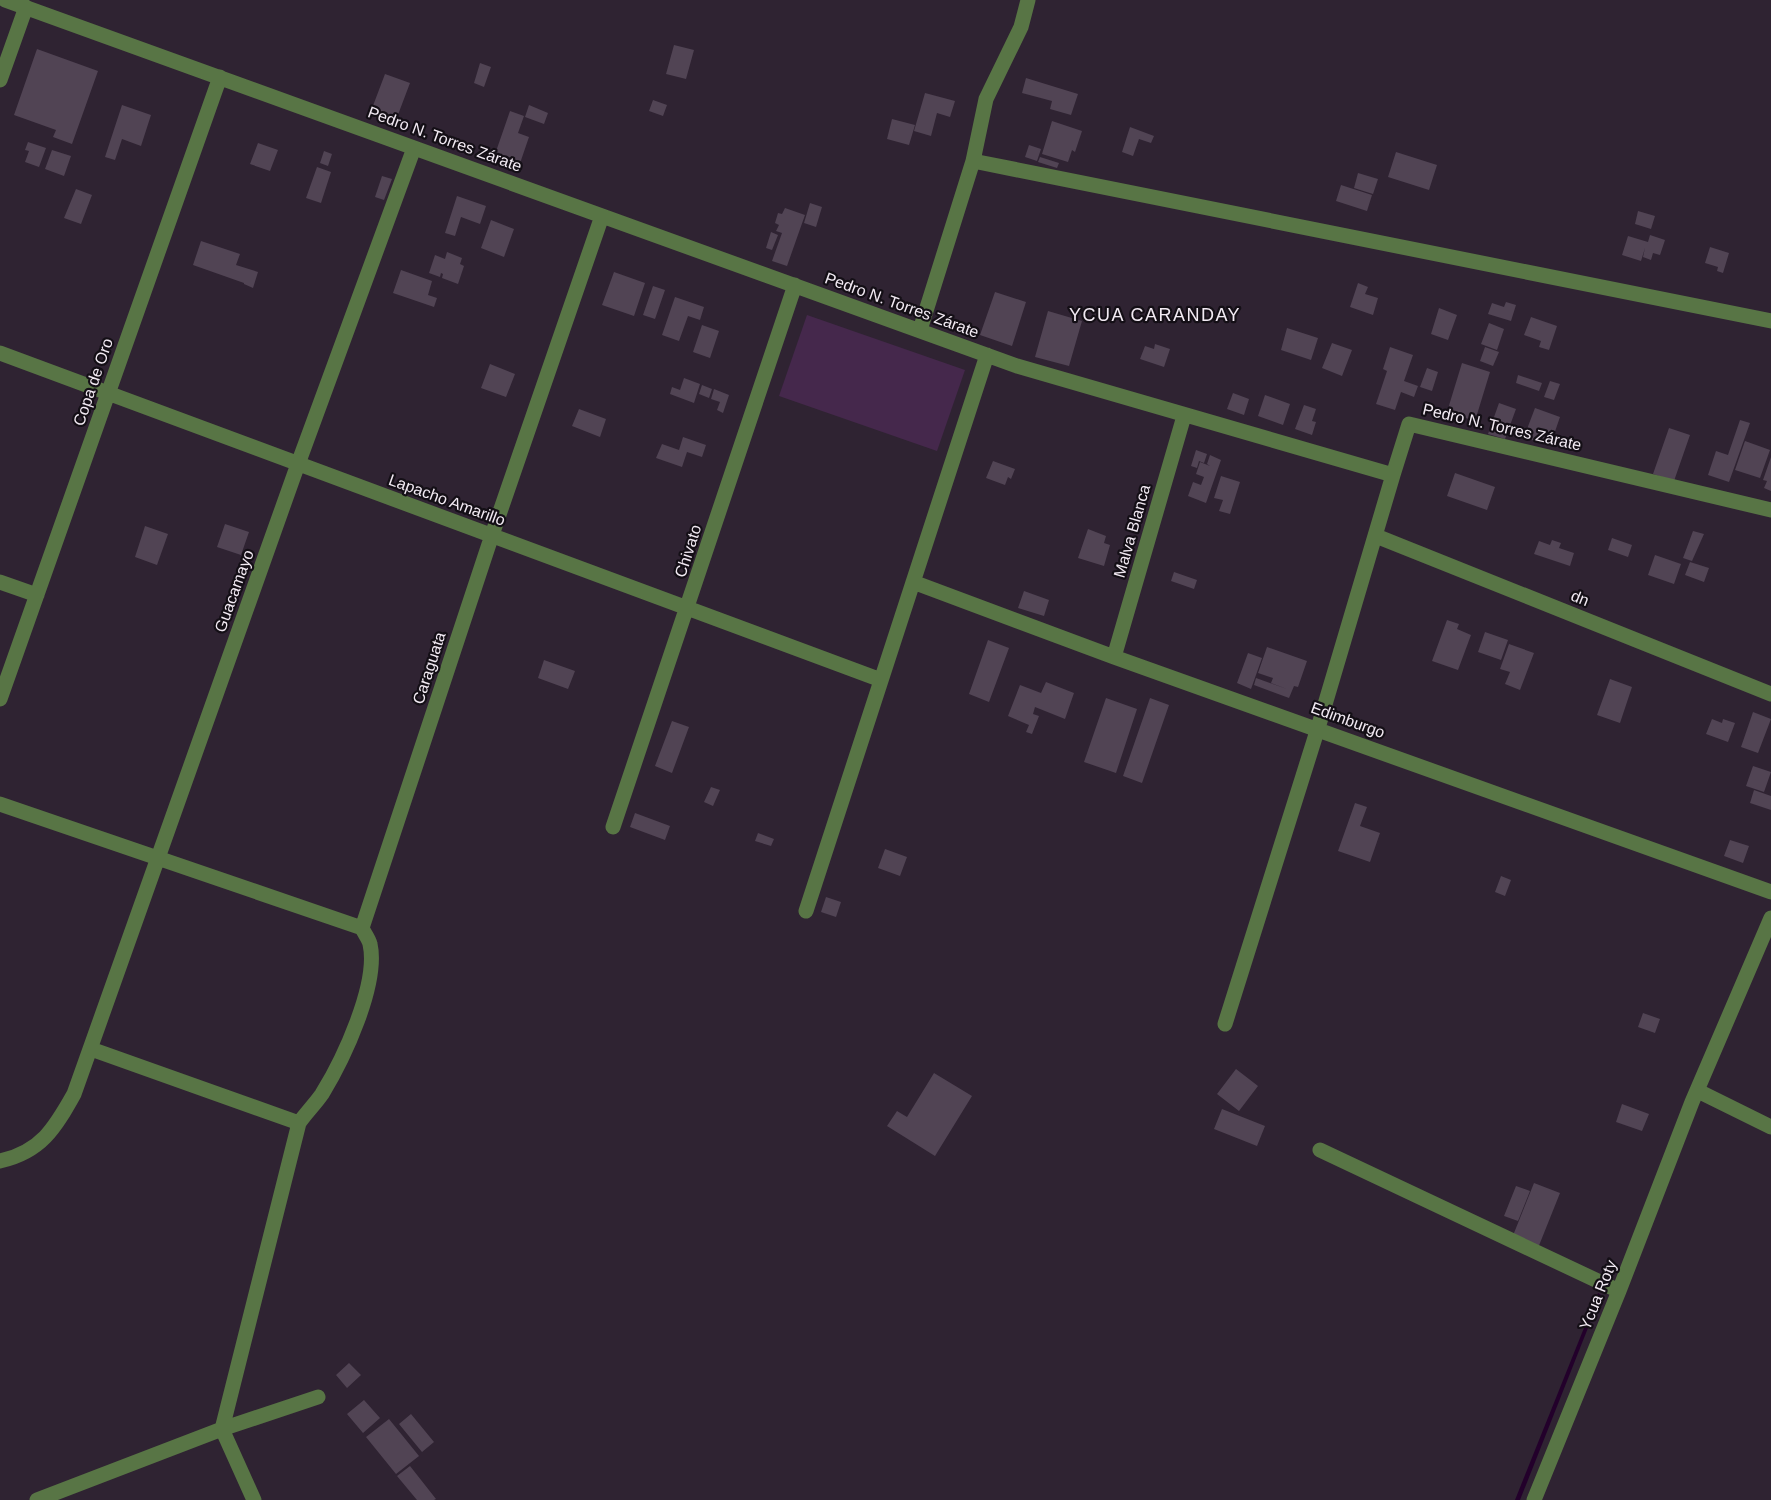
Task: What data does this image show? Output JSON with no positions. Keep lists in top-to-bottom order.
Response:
{
  "streets": {
    "street": [
      "Pedro N. Torres Zárate",
      "Copa de Oro",
      "Lapacho Amarillo",
      "Malva Blanca",
      "Chivato",
      "Guacamayo",
      "dn",
      "Caraguata",
      "Edimburgo",
      "Ycua Roty"
    ]
  },
  "crossings": [
    ["Pedro N. Torres Zárate", "Copa de Oro"],
    ["Pedro N. Torres Zárate", "Malva Blanca"],
    ["Pedro N. Torres Zárate", "Chivato"],
    ["Pedro N. Torres Zárate", "Guacamayo"],
    ["Pedro N. Torres Zárate", "Caraguata"],
    ["Copa de Oro", "Lapacho Amarillo"],
    ["Lapacho Amarillo", "Chivato"],
    ["Lapacho Amarillo", "Guacamayo"],
    ["Lapacho Amarillo", "Caraguata"],
    ["Malva Blanca", "Edimburgo"]
  ],
  "districts": ["YCUA CARANDAY"]
}
